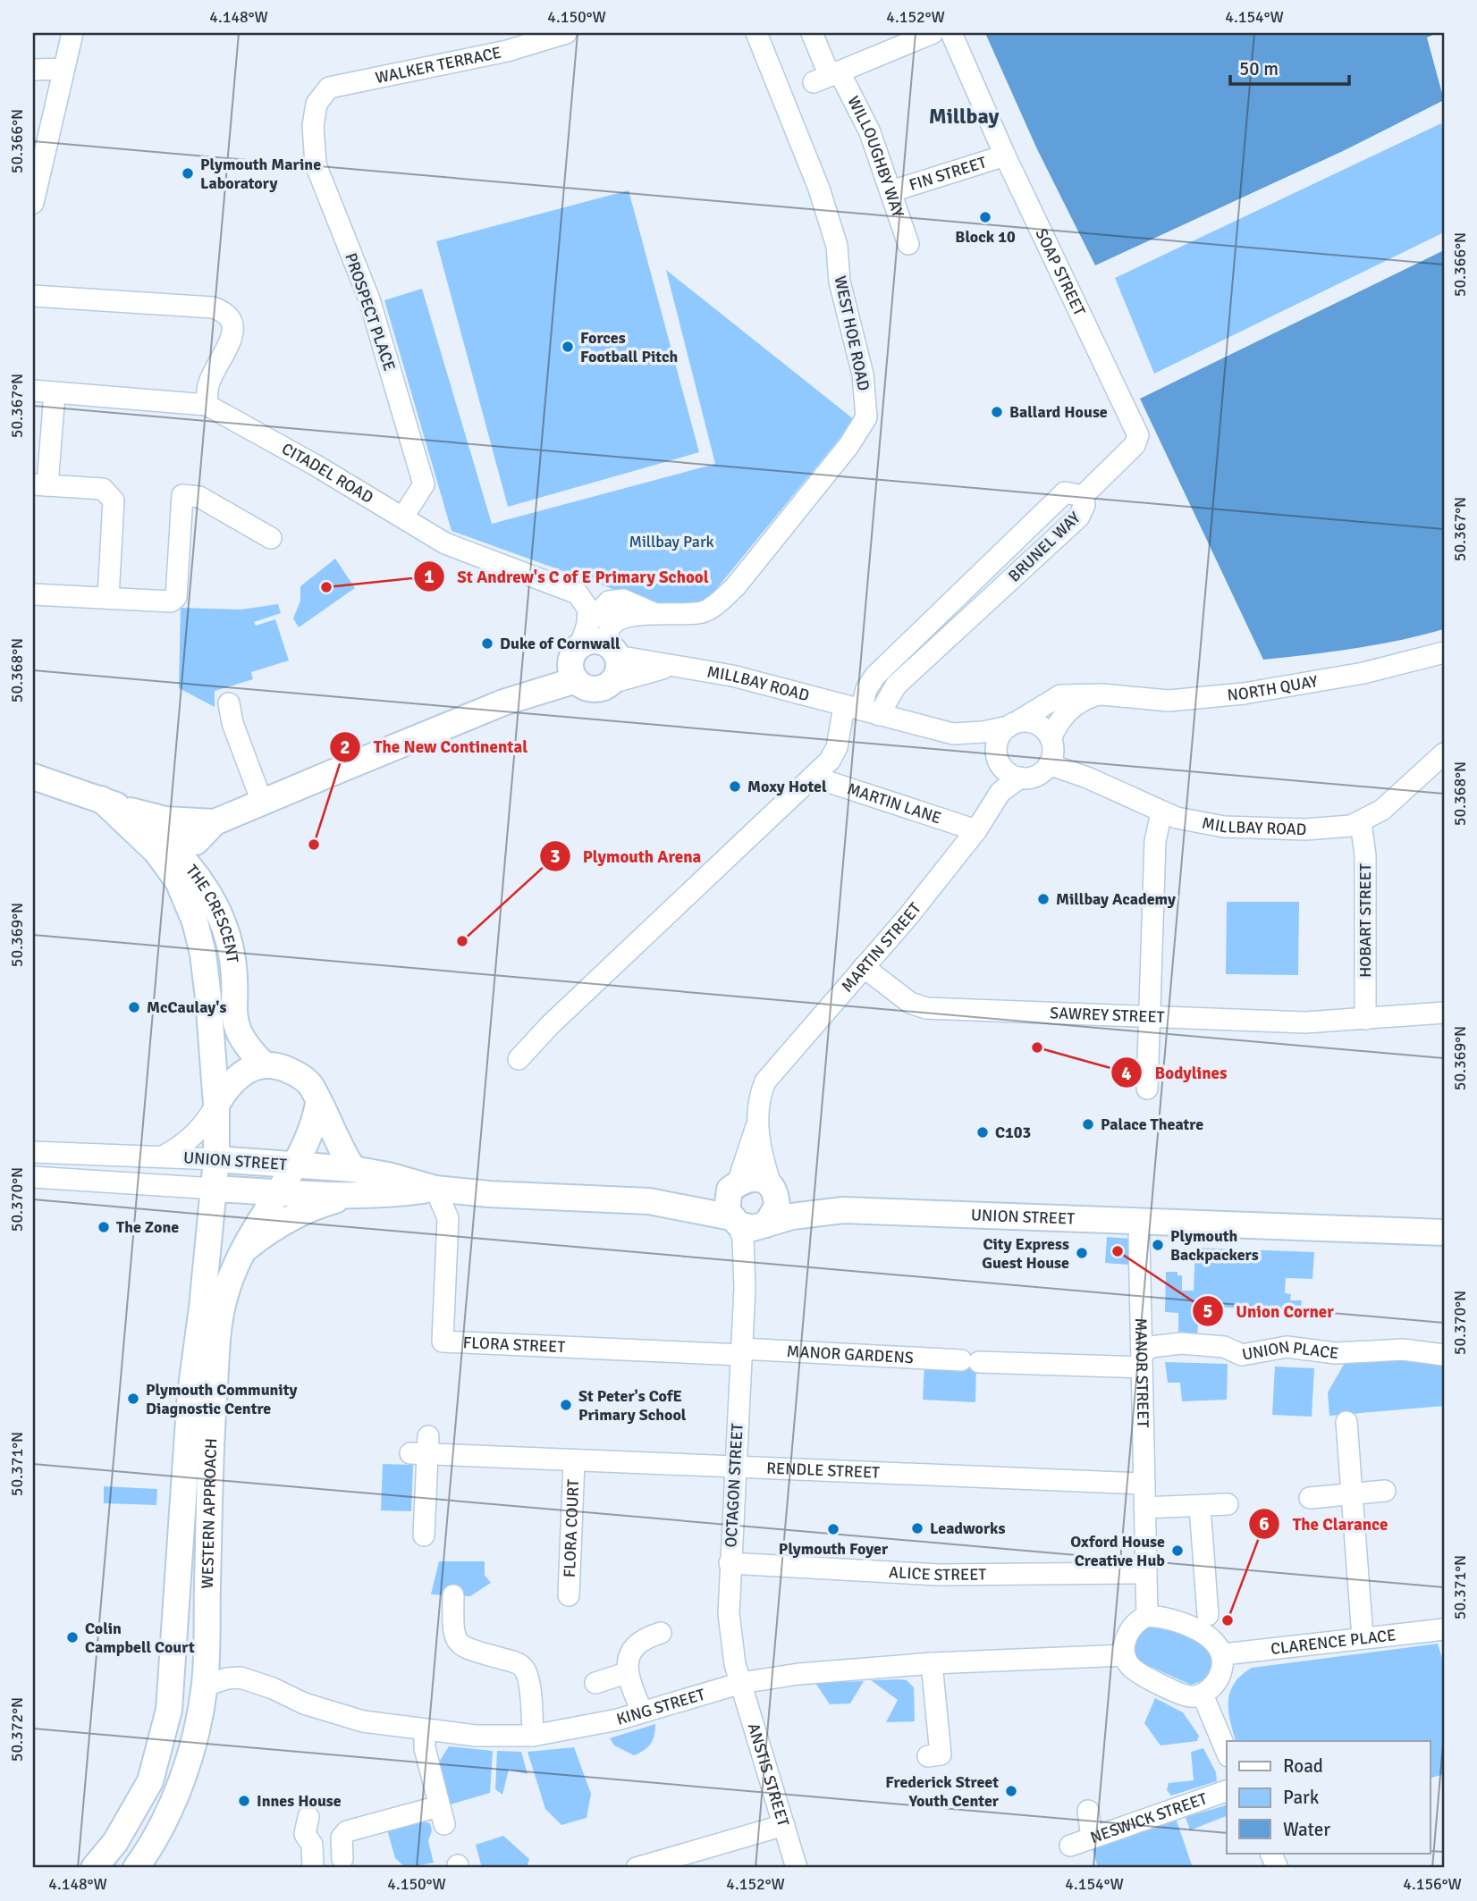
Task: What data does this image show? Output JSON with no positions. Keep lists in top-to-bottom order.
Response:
{
  "streets": {
    "main road": ["THE CRESCENT", "UNION STREET", "WESTERN APPROACH"],
    "street": [
      "WALKER TERRACE",
      "WILLOUGHBY WAY",
      "FIN STREET",
      "SOAP STREET",
      "PROSPECT PLACE",
      "WEST HOE ROAD",
      "CITADEL ROAD",
      "BRUNEL WAY",
      "MILLBAY ROAD",
      "NORTH QUAY",
      "MARTIN LANE",
      "HOBART STREET",
      "MARTIN STREET",
      "SAWREY STREET",
      "FLORA STREET",
      "UNION PLACE",
      "MANOR GARDENS",
      "MANOR STREET",
      "RENDLE STREET",
      "OCTAGON STREET",
      "FLORA COURT",
      "ALICE STREET",
      "CLARENCE PLACE",
      "KING STREET",
      "ANSTIS STREET",
      "NESWICK STREET"
    ]
  },
  "crossings": [
    ["WALKER TERRACE", "PROSPECT PLACE"],
    ["WILLOUGHBY WAY", "FIN STREET"],
    ["FIN STREET", "SOAP STREET"],
    ["SOAP STREET", "BRUNEL WAY"],
    ["PROSPECT PLACE", "CITADEL ROAD"],
    ["WEST HOE ROAD", "CITADEL ROAD"],
    ["WEST HOE ROAD", "MILLBAY ROAD"],
    ["CITADEL ROAD", "MILLBAY ROAD"],
    ["BRUNEL WAY", "MILLBAY ROAD"],
    ["MILLBAY ROAD", "NORTH QUAY"],
    ["MILLBAY ROAD", "HOBART STREET"],
    ["MILLBAY ROAD", "MARTIN STREET"],
    ["NORTH QUAY", "MARTIN STREET"],
    ["MARTIN LANE", "MARTIN STREET"],
    ["THE CRESCENT", "UNION STREET"],
    ["THE CRESCENT", "WESTERN APPROACH"],
    ["HOBART STREET", "SAWREY STREET"],
    ["MARTIN STREET", "SAWREY STREET"],
    ["MARTIN STREET", "UNION STREET"],
    ["MARTIN STREET", "OCTAGON STREET"],
    ["UNION STREET", "FLORA STREET"],
    ["UNION STREET", "OCTAGON STREET"],
    ["UNION STREET", "WESTERN APPROACH"],
    ["FLORA STREET", "MANOR GARDENS"],
    ["FLORA STREET", "OCTAGON STREET"],
    ["UNION PLACE", "MANOR GARDENS"],
    ["UNION PLACE", "MANOR STREET"],
    ["MANOR GARDENS", "MANOR STREET"],
    ["MANOR GARDENS", "OCTAGON STREET"],
    ["MANOR STREET", "RENDLE STREET"],
    ["MANOR STREET", "ALICE STREET"],
    ["MANOR STREET", "CLARENCE PLACE"],
    ["MANOR STREET", "KING STREET"],
    ["RENDLE STREET", "OCTAGON STREET"],
    ["RENDLE STREET", "FLORA COURT"],
    ["OCTAGON STREET", "ALICE STREET"],
    ["OCTAGON STREET", "KING STREET"],
    ["OCTAGON STREET", "ANSTIS STREET"],
    ["WESTERN APPROACH", "KING STREET"],
    ["CLARENCE PLACE", "KING STREET"],
    ["KING STREET", "ANSTIS STREET"]
  ],
  "districts": ["Millbay"],
  "parks": ["Millbay Park"],
  "places": [
    "Plymouth Marine Laboratory",
    "Block 10",
    "Forces Football Pitch",
    "Ballard House",
    "St Andrew's C of E Primary School",
    "Duke of Cornwall",
    "Moxy Hotel",
    "The New Continental",
    "Millbay Academy",
    "Plymouth Arena",
    "McCaulay's",
    "Bodylines",
    "Palace Theatre",
    "C103",
    "The Zone",
    "Plymouth Backpackers",
    "Union Corner",
    "City Express Guest House",
    "Plymouth Community Diagnostic Centre",
    "St Peter's CofE Primary School",
    "Leadworks",
    "Plymouth Foyer",
    "Oxford House Creative Hub",
    "The Clarance",
    "Colin Campbell Court",
    "Frederick Street Youth Center",
    "Innes House"
  ],
  "legend": ["Road", "Park", "Water"],
  "scale_bar": "50 m",
  "coordinates": [
    "4.148°W",
    "4.150°W",
    "4.152°W",
    "4.154°W",
    "50.366°N",
    "50.367°N",
    "50.368°N",
    "50.369°N",
    "50.370°N",
    "50.371°N",
    "50.372°N",
    "4.156°W"
  ]
}
